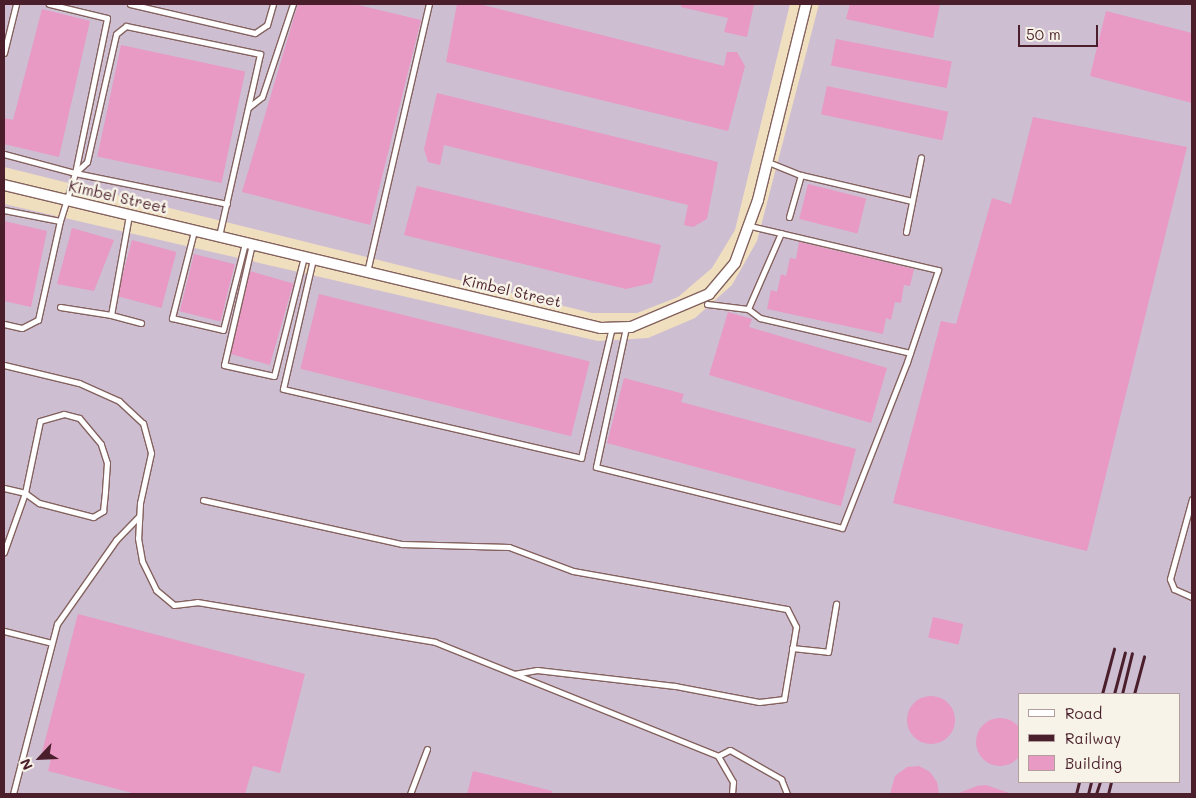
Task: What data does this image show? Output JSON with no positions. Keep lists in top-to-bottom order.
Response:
{
  "streets": {
    "street": ["Kimbel Street"]
  },
  "legend": ["Road", "Railway", "Building"],
  "scale_bar": "50 m",
  "north": "bottom left"
}
